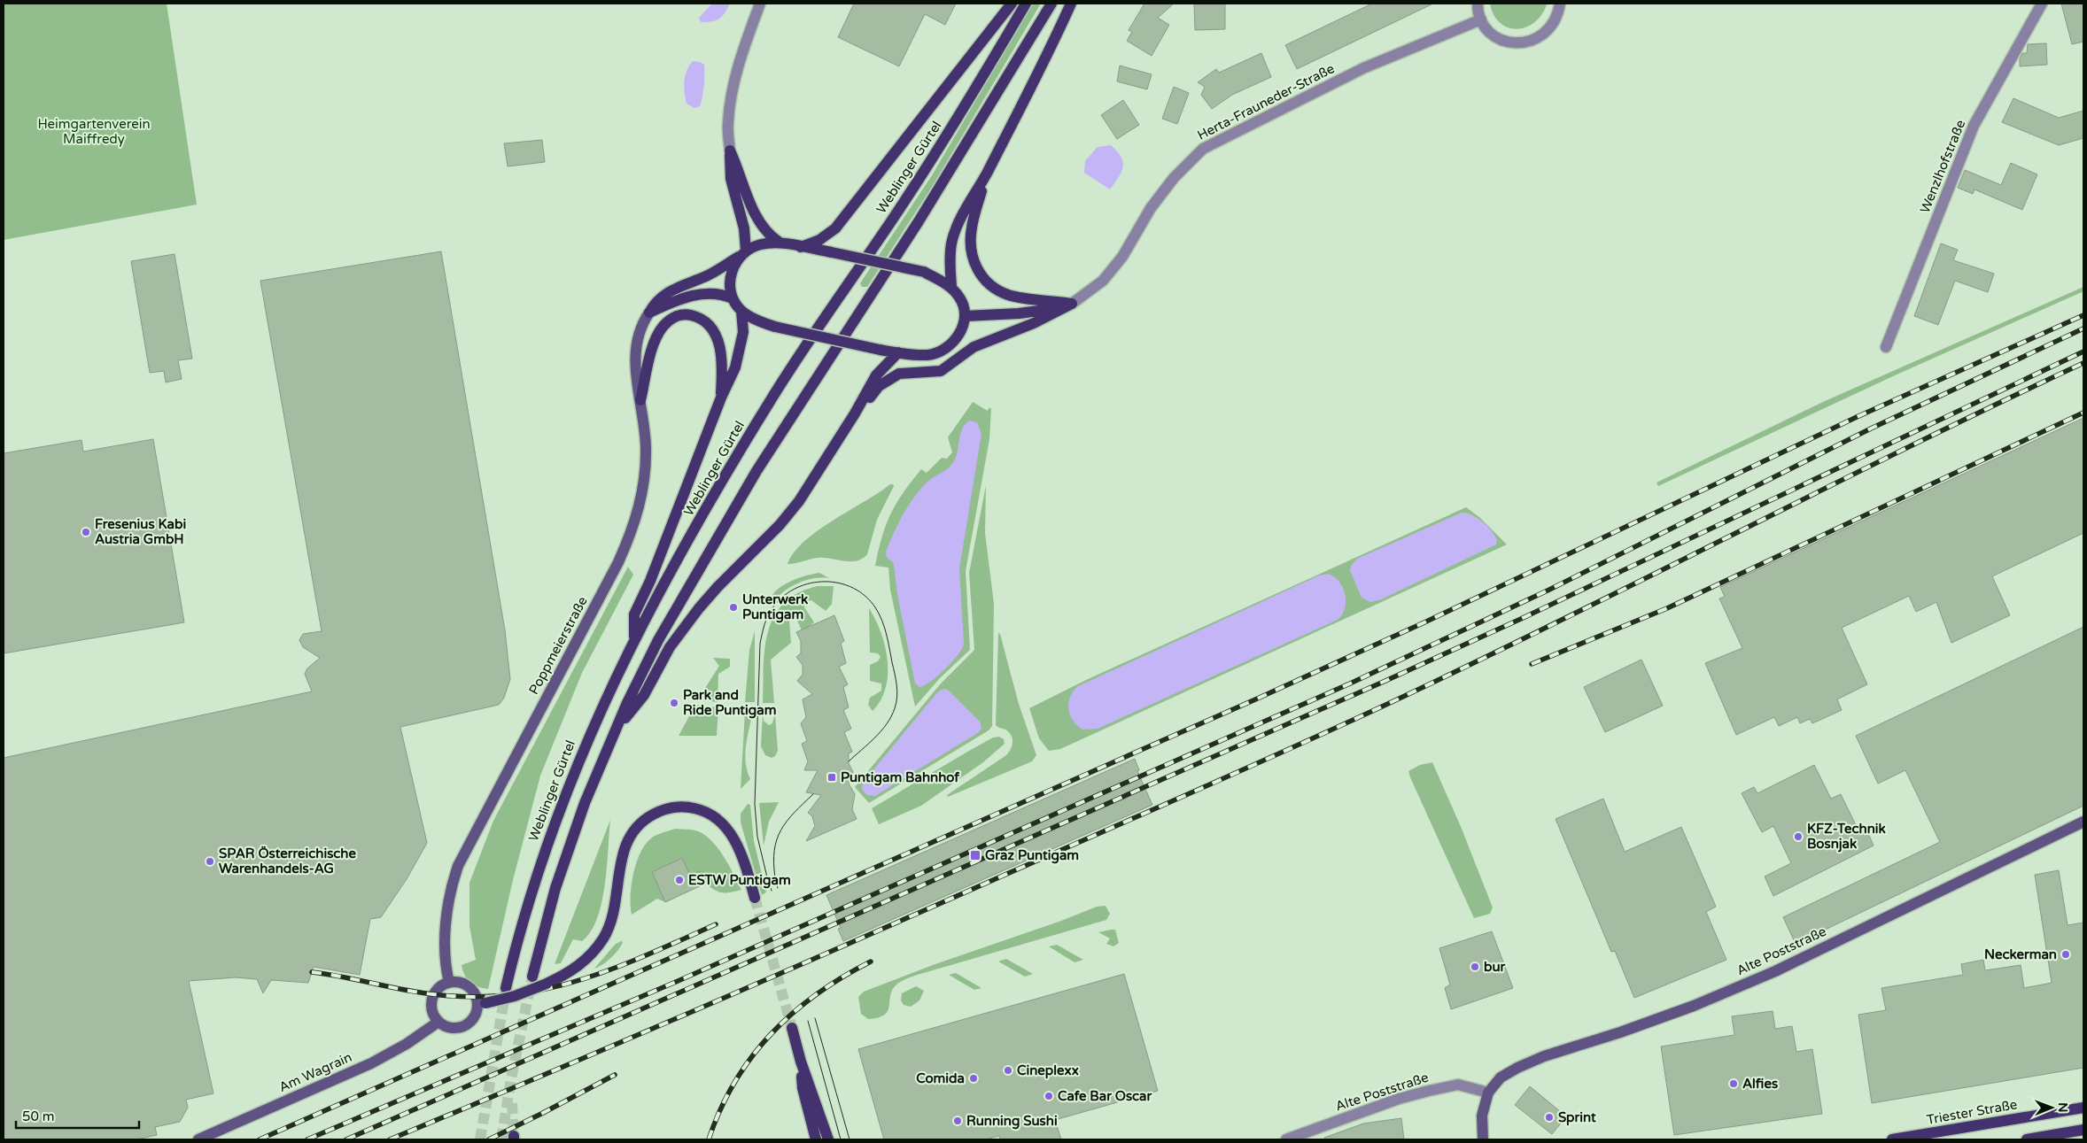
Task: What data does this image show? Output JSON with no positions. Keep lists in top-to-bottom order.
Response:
{
  "streets": {
    "main road": ["Weblinger Gürtel", "Triester Straße"],
    "street": [
      "Herta-Frauneder-Straße",
      "Wenzlhofstraße",
      "Poppmeierstraße",
      "Alte Poststraße",
      "Am Wagrain"
    ]
  },
  "crossings": [
    ["Poppmeierstraße", "Am Wagrain"]
  ],
  "parks": ["Heimgartenverein Maiffredy"],
  "places": {
    "other": [
      "Fresenius Kabi Austria GmbH",
      "Unterwerk Puntigam",
      "Park and Ride Puntigam",
      "KFZ-Technik Bosnjak",
      "SPAR Österreichische Warenhandels-AG",
      "ESTW Puntigam",
      "Neckerman",
      "bur",
      "Cineplexx",
      "Comida",
      "Alfies",
      "Cafe Bar Oscar",
      "Sprint",
      "Running Sushi"
    ],
    "transit": ["Puntigam Bahnhof", "Graz Puntigam"]
  },
  "scale_bar": "50 m",
  "north": "right"
}
